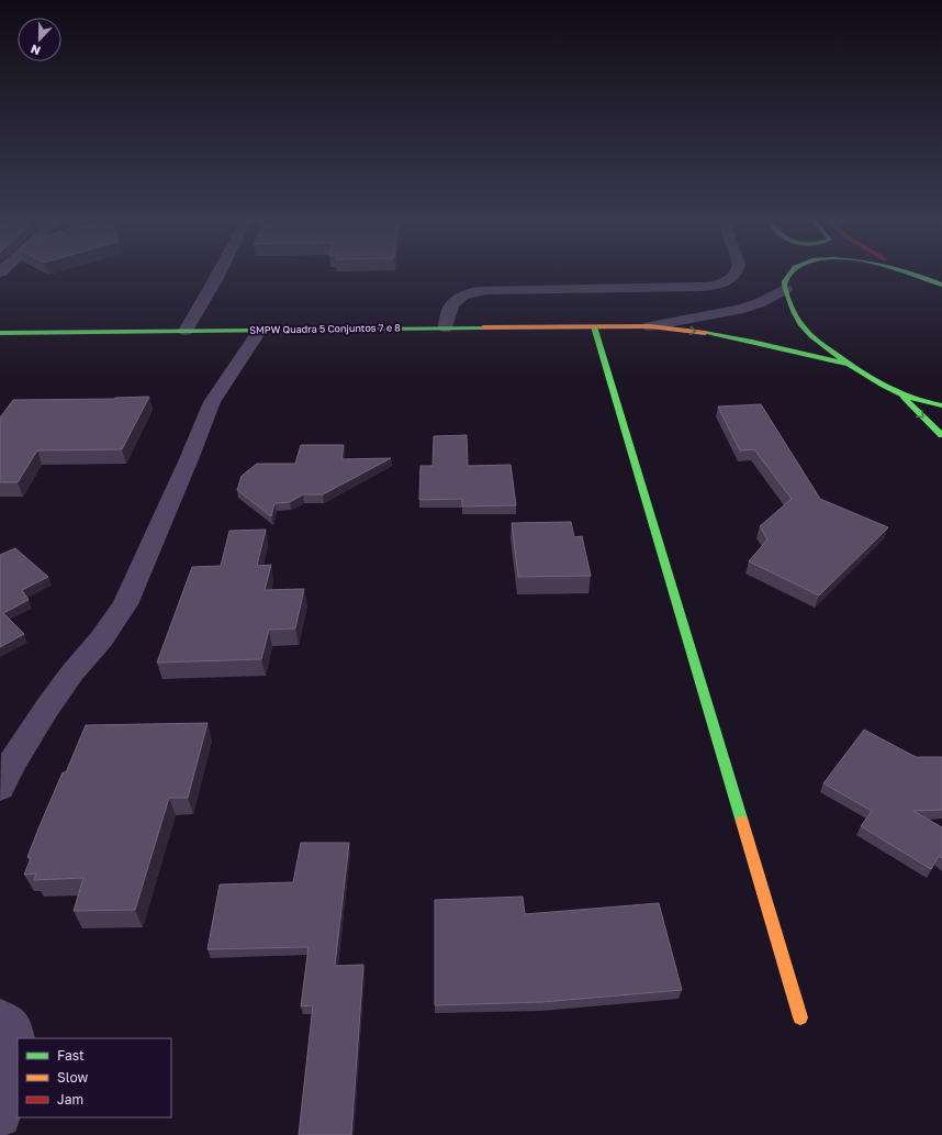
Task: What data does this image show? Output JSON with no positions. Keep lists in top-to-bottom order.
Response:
{
  "streets": {
    "street": ["SMPW Quadra 5 Conjuntos 7 e 8"]
  },
  "legend": ["Fast", "Slow", "Jam"],
  "north": "bottom"
}
